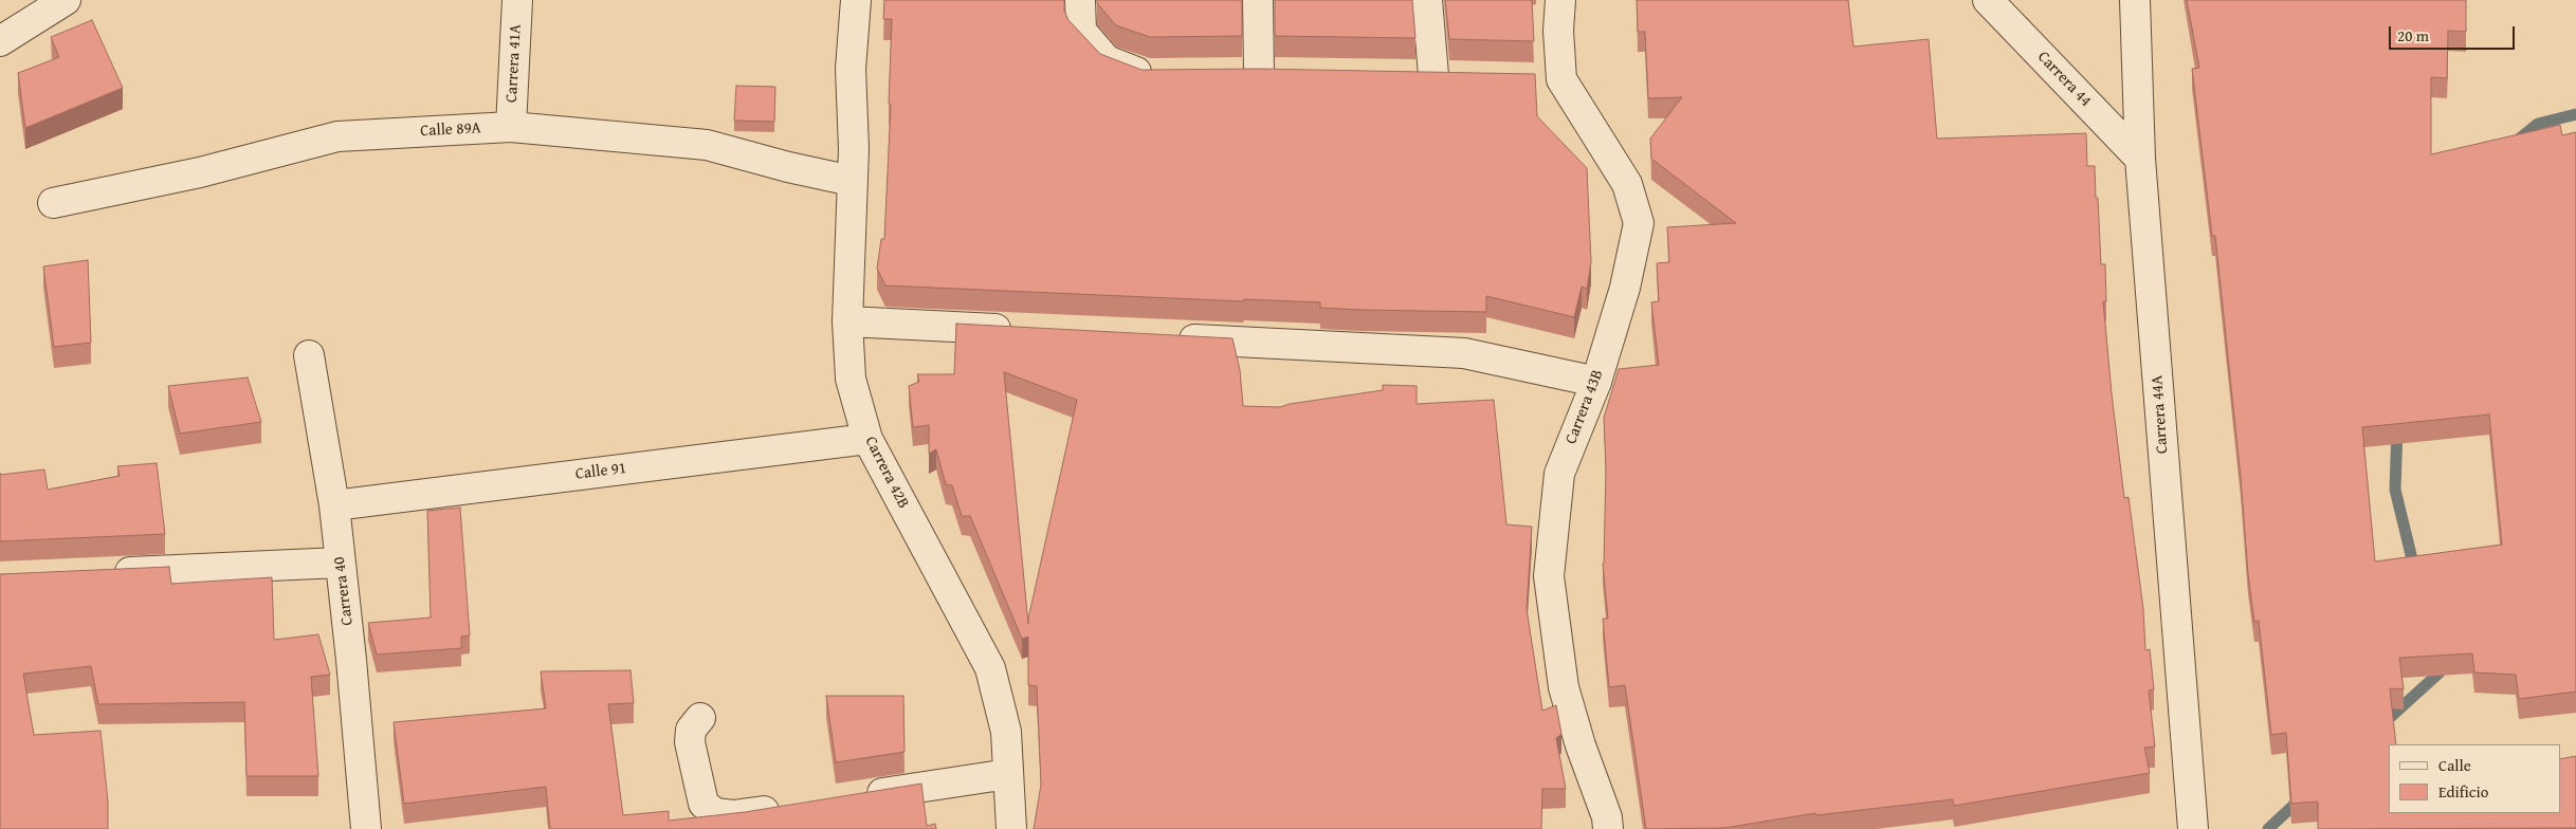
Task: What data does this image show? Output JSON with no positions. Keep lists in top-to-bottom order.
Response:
{
  "streets": {
    "street": [
      "Carrera 41A",
      "Carrera 44",
      "Calle 89A",
      "Carrera 43B",
      "Carrera 44A",
      "Calle 91",
      "Carrera 42B",
      "Carrera 40"
    ]
  },
  "crossings": [
    ["Carrera 41A", "Calle 89A"],
    ["Carrera 44", "Carrera 44A"],
    ["Calle 89A", "Carrera 42B"],
    ["Calle 91", "Carrera 42B"],
    ["Calle 91", "Carrera 40"]
  ],
  "legend": ["Calle", "Edificio"],
  "scale_bar": "20 m"
}
